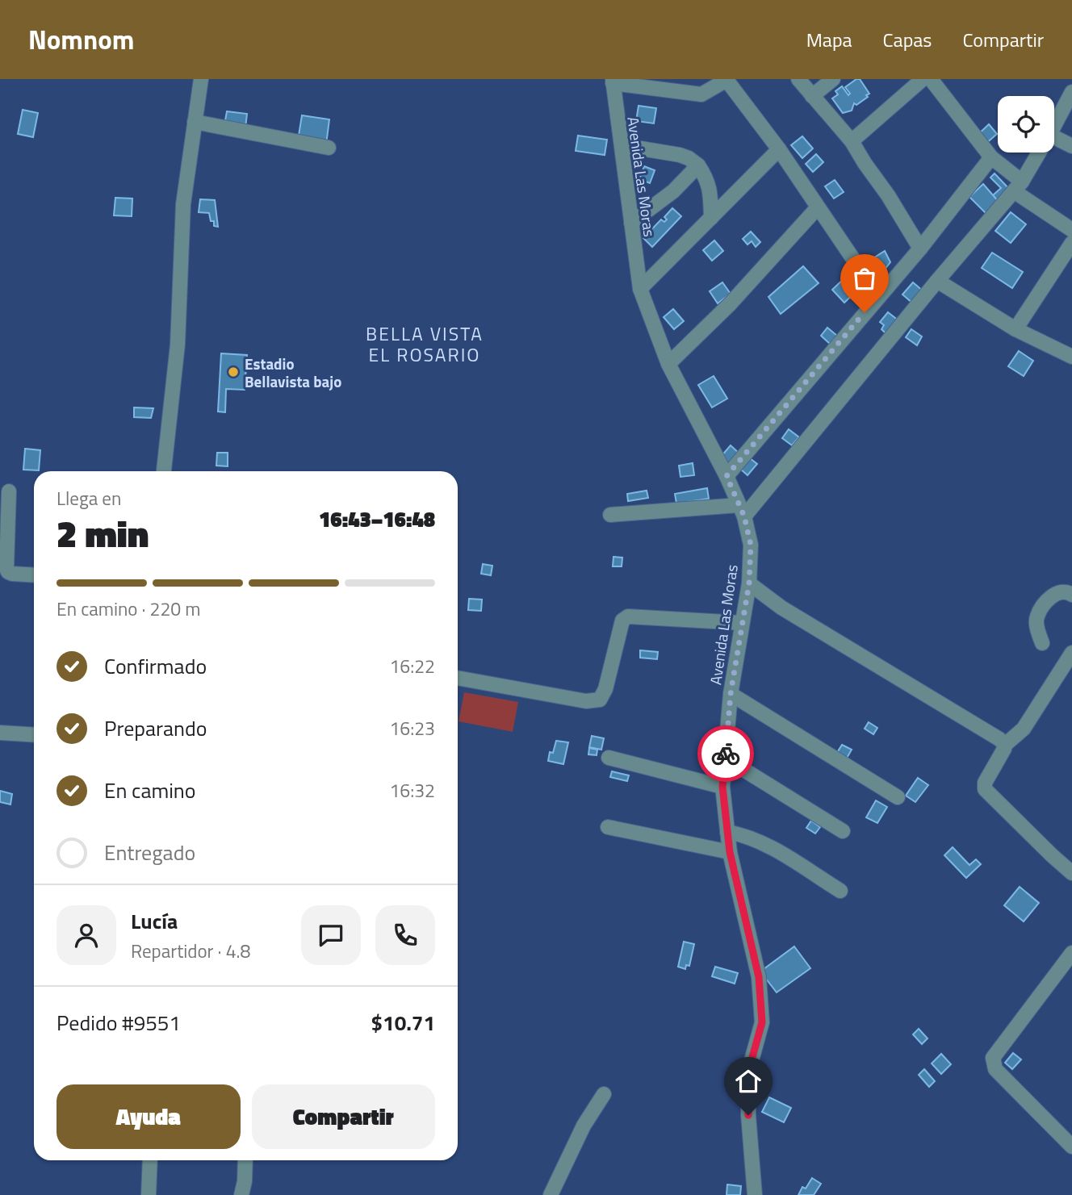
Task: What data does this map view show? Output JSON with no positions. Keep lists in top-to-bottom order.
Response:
{
  "streets": {
    "street": ["Avenida Las Moras"]
  },
  "districts": ["BELLA VISTA EL ROSARIO"],
  "places": ["Estadio Bellavista bajo"],
  "page": {
    "header": "Nomnom",
    "nav": ["Mapa", "Capas", "Compartir"],
    "heading": ["2 min", "Llega en", "16:43–16:48"],
    "panel": [
      "Lucía",
      "Repartidor · 4.8",
      "Pedido #9551",
      "$10.71"
    ],
    "bar": "En camino · 220 m",
    "list": [
      ["Confirmado", "16:22"],
      ["Preparando", "16:23"],
      ["En camino", "16:32"],
      "Entregado"
    ],
    "buttons": ["Ayuda", "Compartir"]
  }
}
